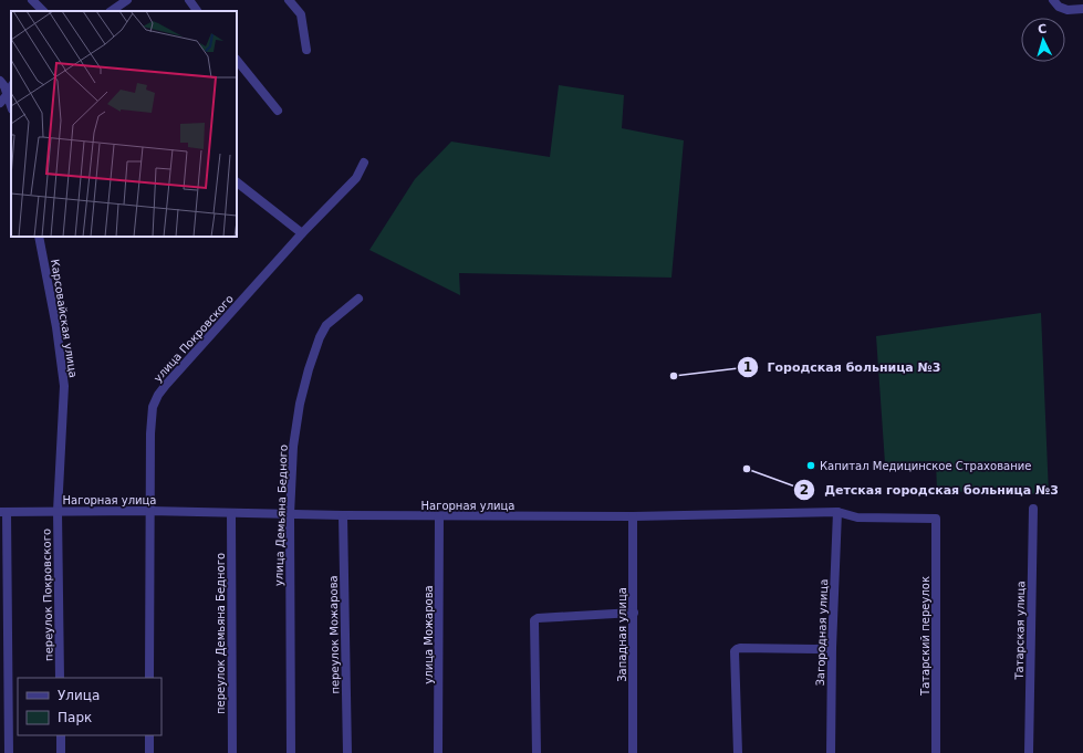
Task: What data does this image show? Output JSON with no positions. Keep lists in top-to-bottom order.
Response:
{
  "streets": {
    "street": [
      "Карсовайская улица",
      "улица Покровского",
      "Нагорная улица",
      "улица Демьяна Бедного",
      "переулок Покровского",
      "Татарская улица",
      "Загородная улица",
      "переулок Демьяна Бедного",
      "переулок Можарова",
      "улица Можарова",
      "Западная улица",
      "Татарский переулок"
    ]
  },
  "crossings": [
    ["Карсовайская улица", "Нагорная улица"],
    ["Карсовайская улица", "переулок Покровского"],
    ["улица Покровского", "Нагорная улица"],
    ["Нагорная улица", "улица Демьяна Бедного"],
    ["Нагорная улица", "переулок Покровского"],
    ["Нагорная улица", "Загородная улица"],
    ["Нагорная улица", "переулок Демьяна Бедного"],
    ["Нагорная улица", "переулок Можарова"],
    ["Нагорная улица", "улица Можарова"],
    ["Нагорная улица", "Западная улица"],
    ["Нагорная улица", "Татарский переулок"]
  ],
  "places": ["Городская больница №3", "Капитал Медицинское Страхование", "Детская городская больница №3"],
  "legend": ["Улица", "Парк"],
  "north": "top"
}
